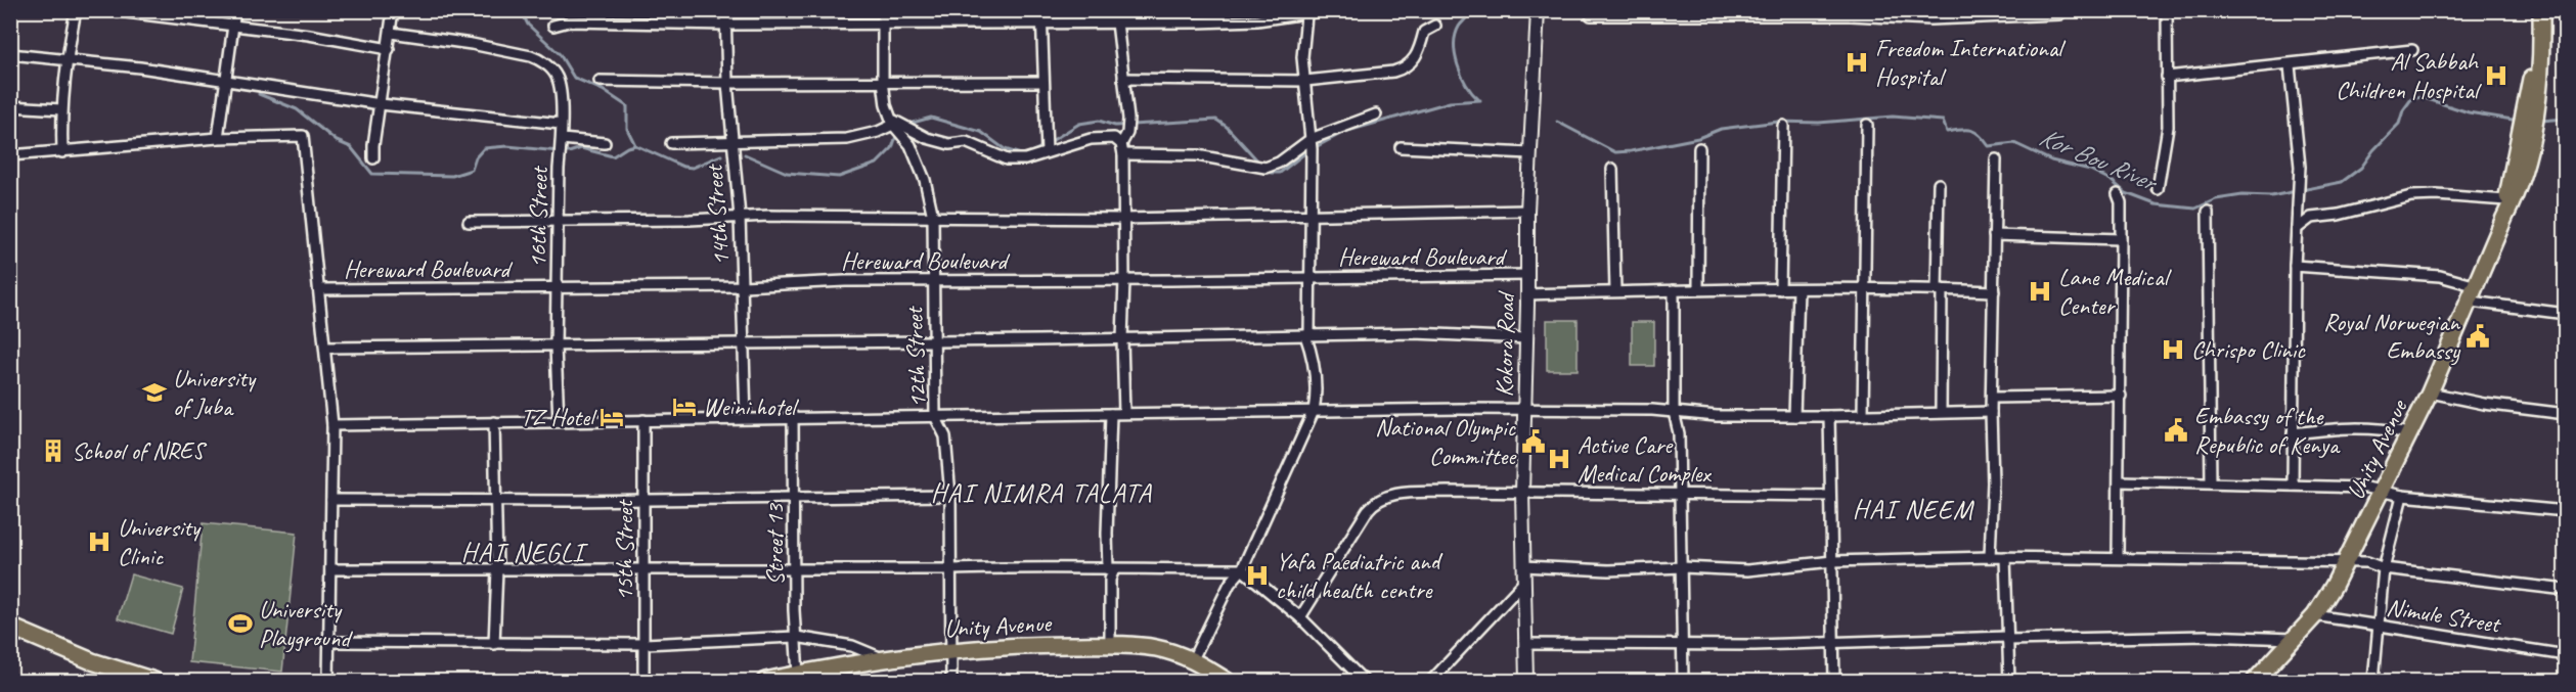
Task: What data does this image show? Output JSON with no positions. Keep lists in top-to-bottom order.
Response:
{
  "streets": {
    "main road": ["Unity Avenue"],
    "street": [
      "14th Street",
      "16th Street",
      "Hereward Boulevard",
      "Kokora Road",
      "12th Street",
      "Street 13",
      "15th Street",
      "Nimule Street"
    ]
  },
  "crossings": [
    ["14th Street", "Hereward Boulevard"],
    ["16th Street", "Hereward Boulevard"],
    ["Hereward Boulevard", "Kokora Road"],
    ["Hereward Boulevard", "12th Street"],
    ["12th Street", "Unity Avenue"],
    ["Unity Avenue", "Street 13"],
    ["Unity Avenue", "Nimule Street"]
  ],
  "districts": ["HAI NIMRA TALATA", "HAI NEEM", "HAI NEGLI"],
  "water": ["Kor Bou River"],
  "places": {
    "hospital": [
      "Freedom International Hospital",
      "Al Sabbah Children Hospital",
      "Lane Medical Center",
      "Chrispo Clinic",
      "Active Care Medical Complex",
      "University Clinic",
      "Yafa Paediatric and child health centre"
    ],
    "public building": ["Royal Norwegian Embassy", "Embassy of the Republic of Kenya", "National Olympic Committee"],
    "school or university": ["University of Juba"],
    "hotel": ["Weini hotel", "TZ Hotel"],
    "building": ["School of NRES"],
    "sports": ["University Playground"]
  }
}
